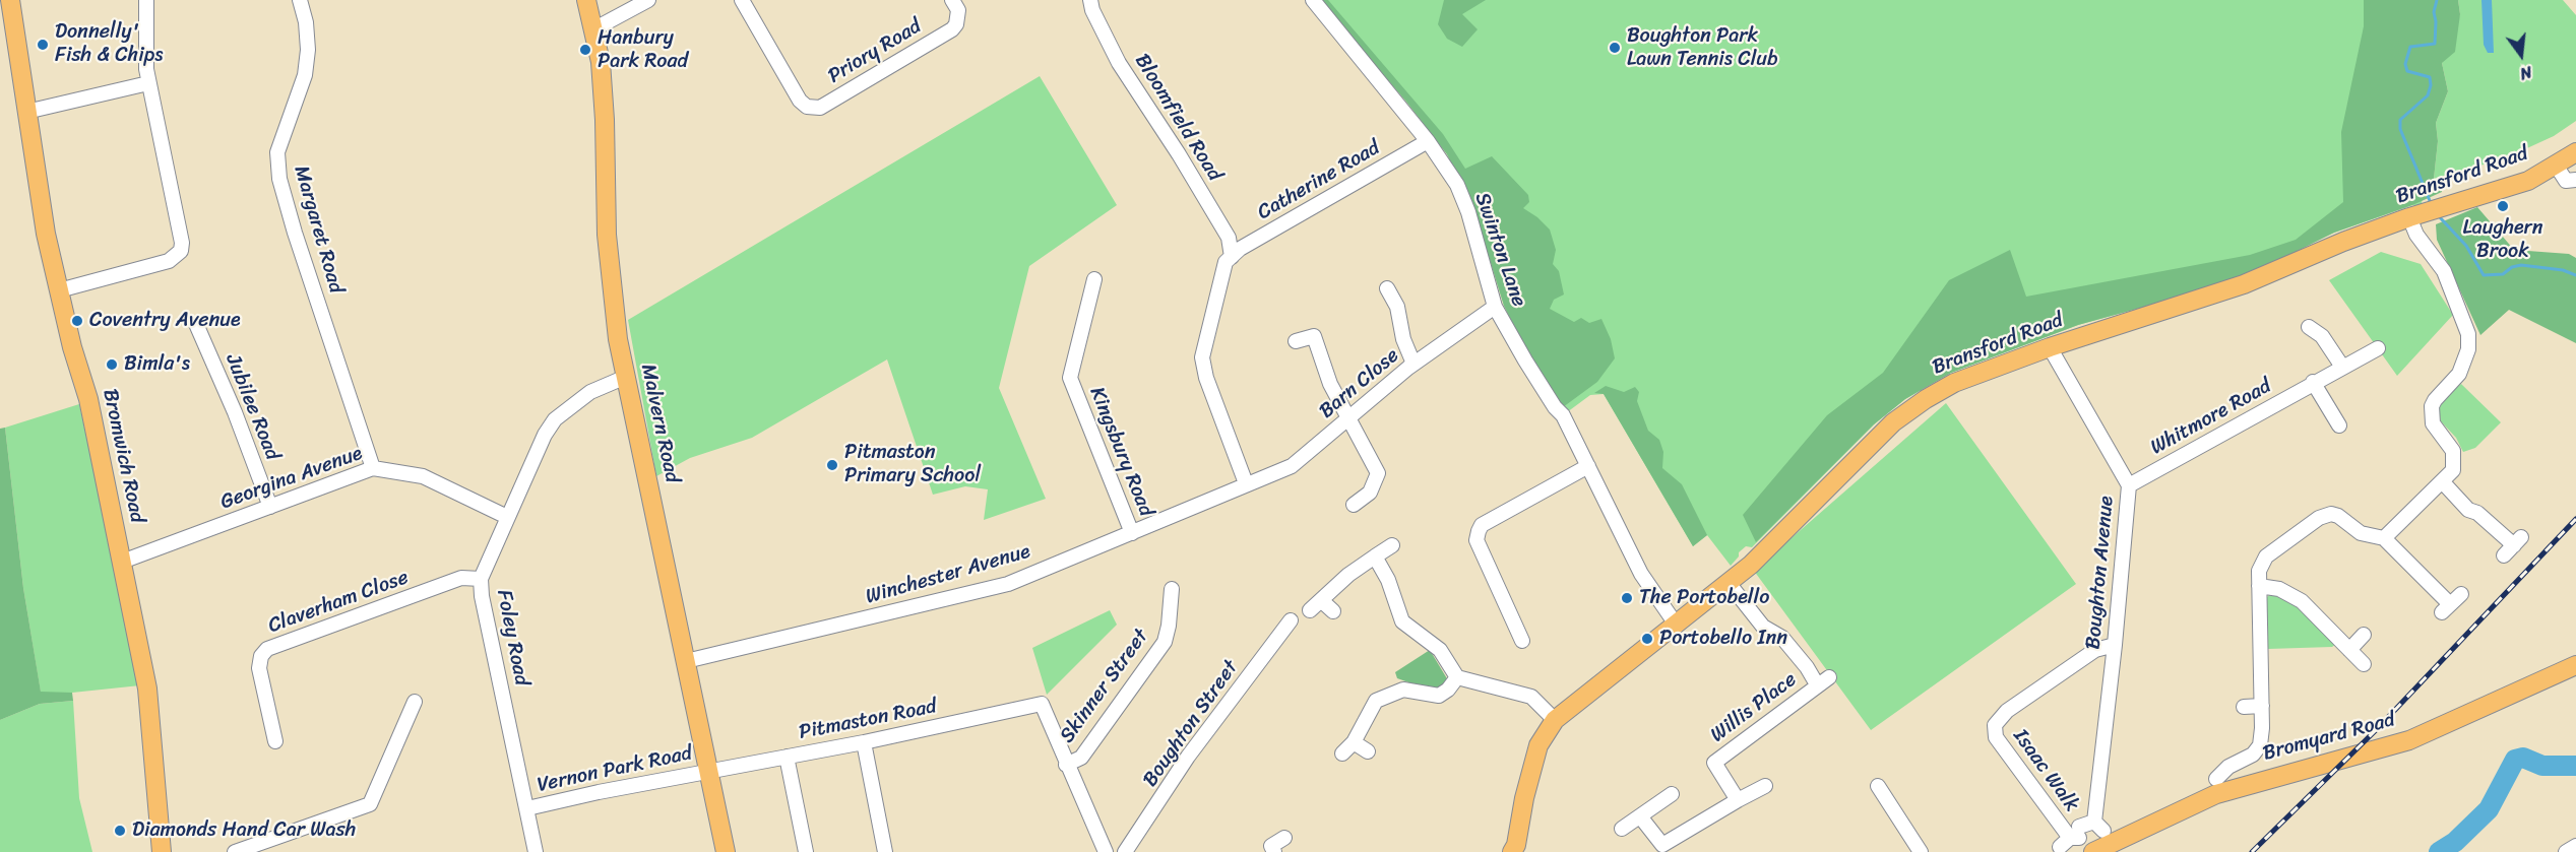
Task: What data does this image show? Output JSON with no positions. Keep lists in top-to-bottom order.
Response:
{
  "streets": {
    "main road": [
      "Bransford Road",
      "Malvern Road",
      "Bromwich Road",
      "Bromyard Road"
    ],
    "street": [
      "Priory Road",
      "Bloomfield Road",
      "Catherine Road",
      "Margaret Road",
      "Swinton Lane",
      "Barn Close",
      "Jubilee Road",
      "Whitmore Road",
      "Kingsbury Road",
      "Georgina Avenue",
      "Boughton Avenue",
      "Winchester Avenue",
      "Claverham Close",
      "Foley Road",
      "Skinner Street",
      "Willis Place",
      "Pitmaston Road",
      "Boughton Street",
      "Vernon Park Road",
      "Isaac Walk"
    ]
  },
  "crossings": [
    ["Bloomfield Road", "Catherine Road"],
    ["Bransford Road", "Swinton Lane"],
    ["Bransford Road", "Boughton Avenue"],
    ["Bransford Road", "Willis Place"],
    ["Catherine Road", "Swinton Lane"],
    ["Margaret Road", "Georgina Avenue"],
    ["Swinton Lane", "Barn Close"],
    ["Barn Close", "Winchester Avenue"],
    ["Jubilee Road", "Georgina Avenue"],
    ["Whitmore Road", "Boughton Avenue"],
    ["Malvern Road", "Winchester Avenue"],
    ["Malvern Road", "Foley Road"],
    ["Malvern Road", "Pitmaston Road"],
    ["Malvern Road", "Vernon Park Road"],
    ["Kingsbury Road", "Winchester Avenue"],
    ["Bromwich Road", "Georgina Avenue"],
    ["Georgina Avenue", "Foley Road"],
    ["Boughton Avenue", "Isaac Walk"],
    ["Claverham Close", "Foley Road"],
    ["Foley Road", "Vernon Park Road"],
    ["Skinner Street", "Pitmaston Road"],
    ["Pitmaston Road", "Vernon Park Road"]
  ],
  "places": [
    "Donnelly' Fish & Chips",
    "Boughton Park Lawn Tennis Club",
    "Hanbury Park Road",
    "Laughern Brook",
    "Coventry Avenue",
    "Bimla's",
    "Pitmaston Primary School",
    "The Portobello",
    "Portobello Inn",
    "Diamonds Hand Car Wash"
  ],
  "north": "bottom"
}
